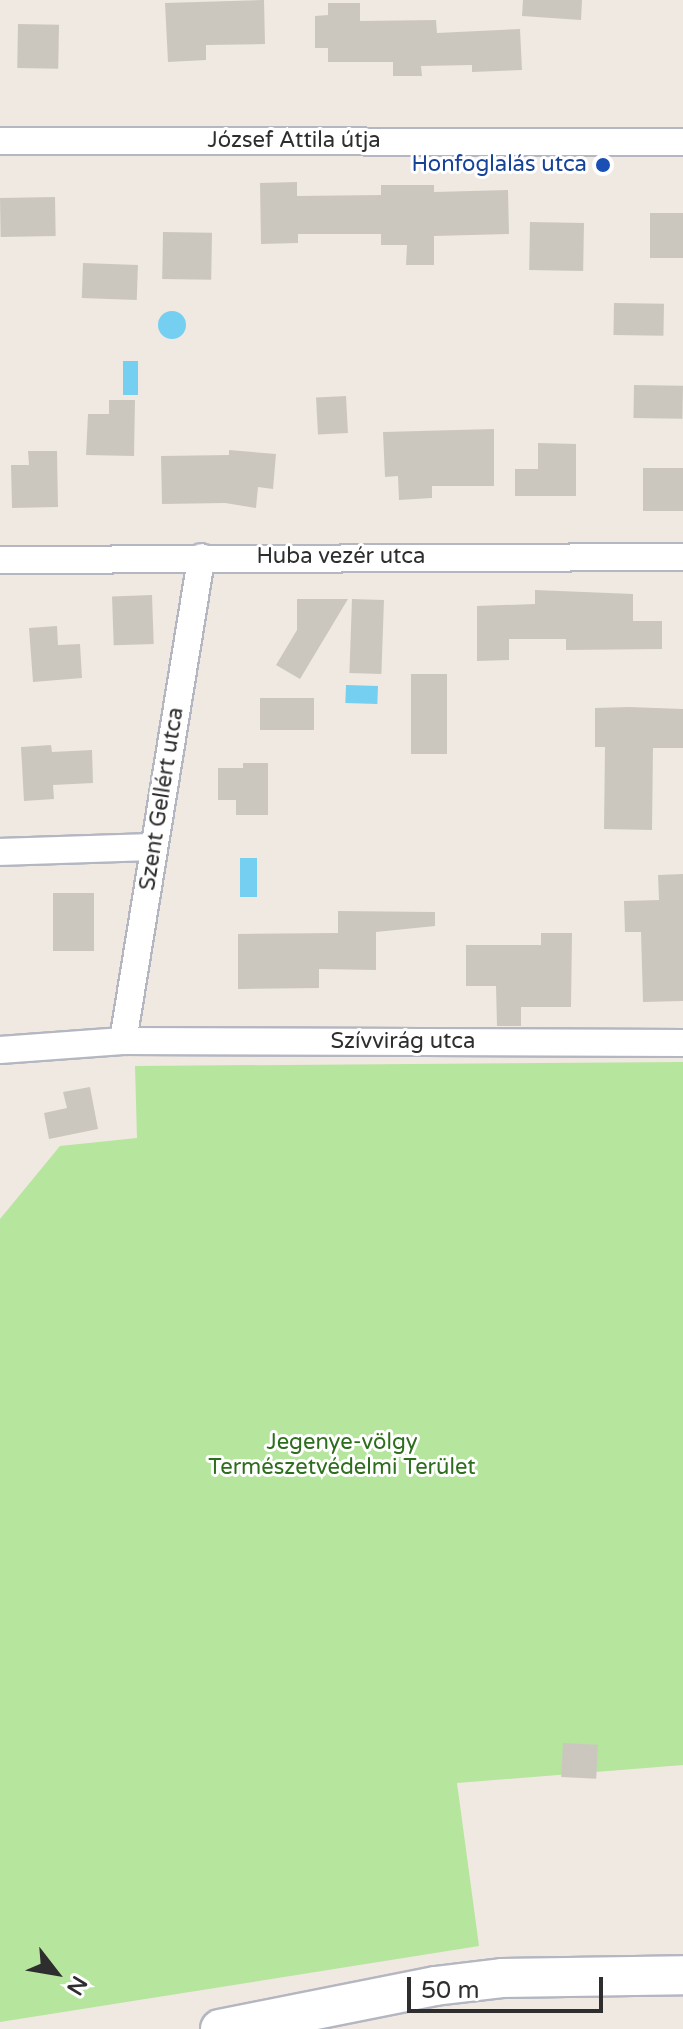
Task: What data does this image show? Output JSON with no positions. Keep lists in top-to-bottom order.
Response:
{
  "streets": {
    "street": [
      "József Attila útja",
      "Huba vezér utca",
      "Szent Gellért utca",
      "Szívvirág utca"
    ]
  },
  "crossings": [
    ["Huba vezér utca", "Szent Gellért utca"],
    ["Szent Gellért utca", "Szívvirág utca"]
  ],
  "parks": ["Jegenye-völgy Természetvédelmi Terület"],
  "places": ["Honfoglalás utca"],
  "scale_bar": "50 m",
  "north": "bottom right"
}
